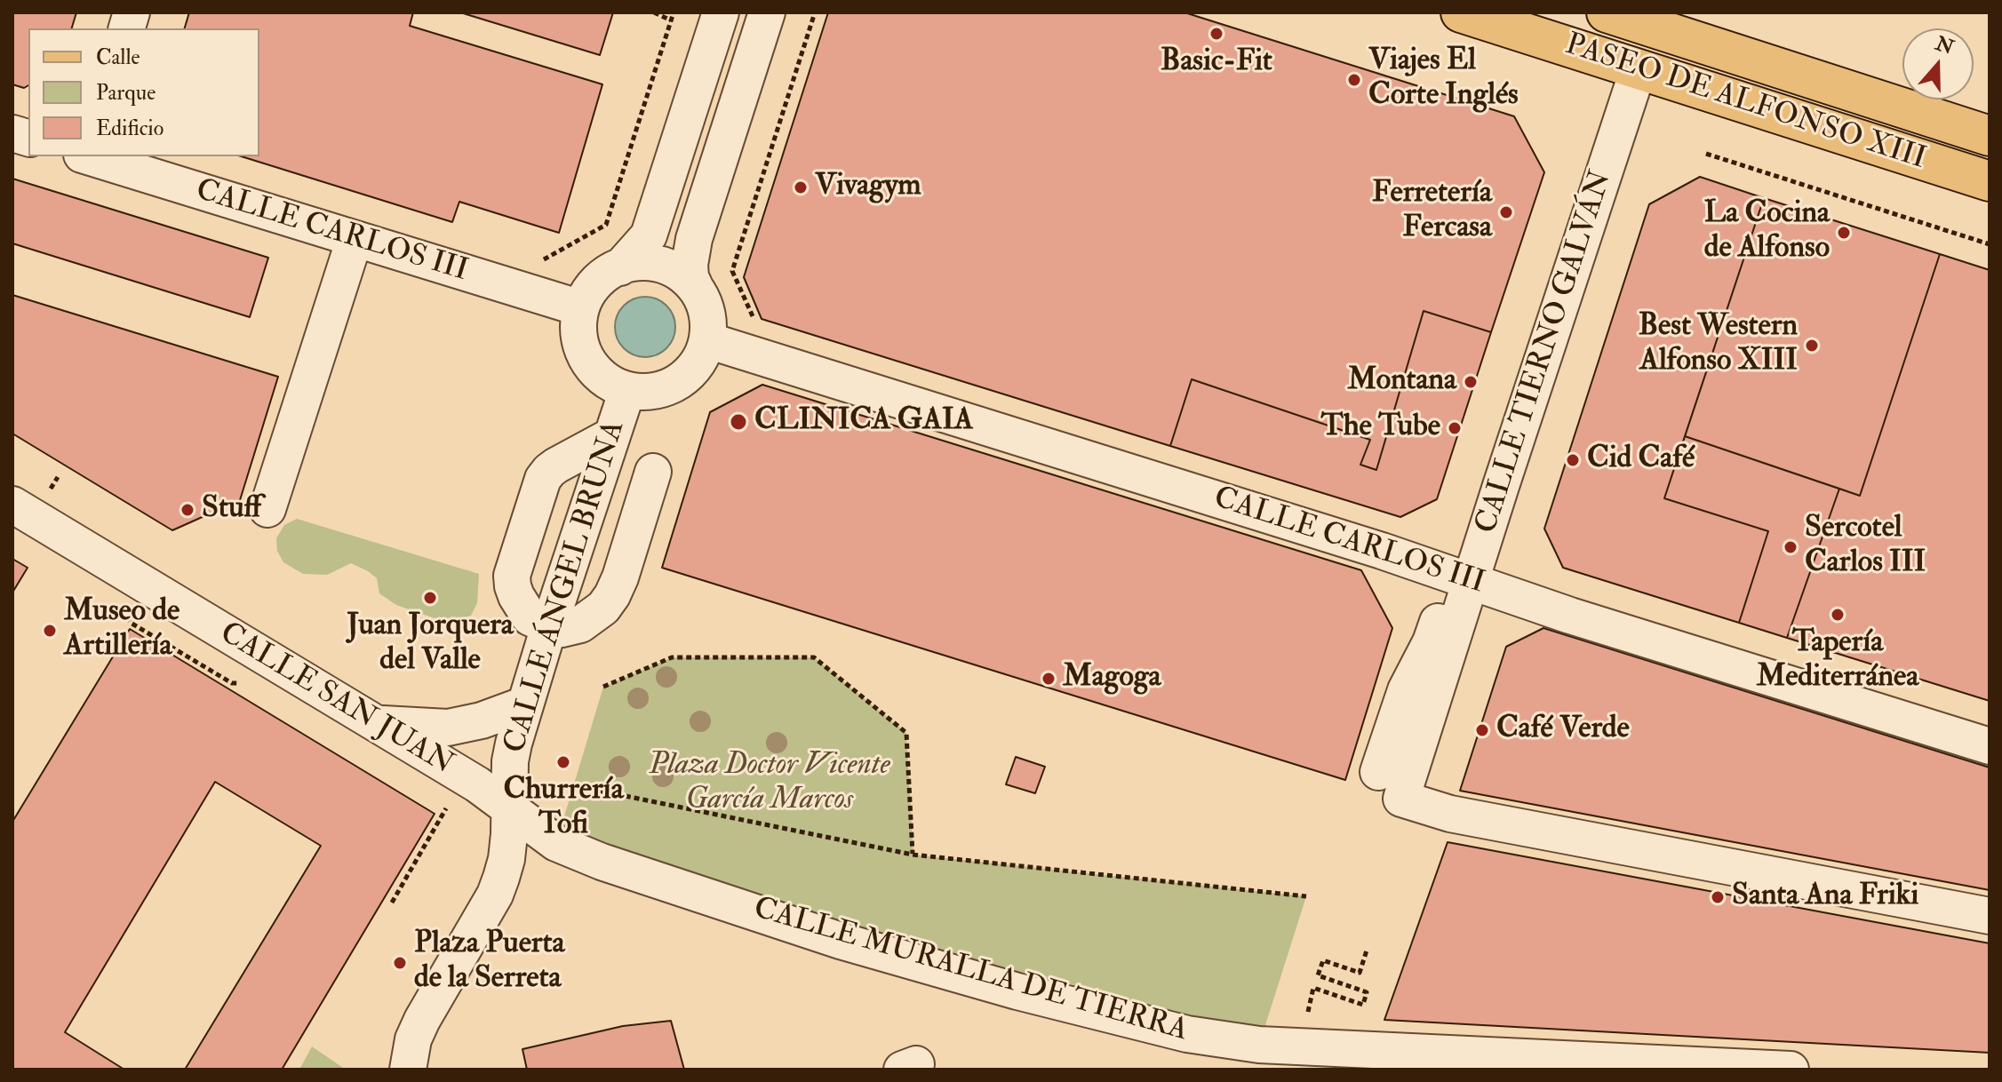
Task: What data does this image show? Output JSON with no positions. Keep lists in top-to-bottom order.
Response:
{
  "streets": {
    "main road": ["PASEO DE ALFONSO XIII"],
    "street": [
      "CALLE CARLOS III",
      "CALLE TIERNO GALVÁN",
      "CALLE ÁNGEL BRUNA",
      "CALLE SAN JUAN",
      "CALLE MURALLA DE TIERRA"
    ]
  },
  "crossings": [
    ["PASEO DE ALFONSO XIII", "CALLE TIERNO GALVÁN"],
    ["CALLE CARLOS III", "CALLE TIERNO GALVÁN"],
    ["CALLE CARLOS III", "CALLE ÁNGEL BRUNA"],
    ["CALLE ÁNGEL BRUNA", "CALLE SAN JUAN"],
    ["CALLE ÁNGEL BRUNA", "CALLE MURALLA DE TIERRA"],
    ["CALLE SAN JUAN", "CALLE MURALLA DE TIERRA"]
  ],
  "parks": ["Plaza Doctor Vicente García Marcos"],
  "places": [
    "Basic-Fit",
    "Viajes El Corte Inglés",
    "Vivagym",
    "Ferretería Fercasa",
    "La Cocina de Alfonso",
    "Best Western Alfonso XIII",
    "Montana",
    "CLINICA GAIA",
    "The Tube",
    "Cid Café",
    "Stuff",
    "Sercotel Carlos III",
    "Juan Jorquera del Valle",
    "Tapería Mediterránea",
    "Museo de Artillería",
    "Magoga",
    "Café Verde",
    "Churrería Tofi",
    "Santa Ana Friki",
    "Plaza Puerta de la Serreta"
  ],
  "legend": ["Calle", "Parque", "Edificio"],
  "north": "top"
}
